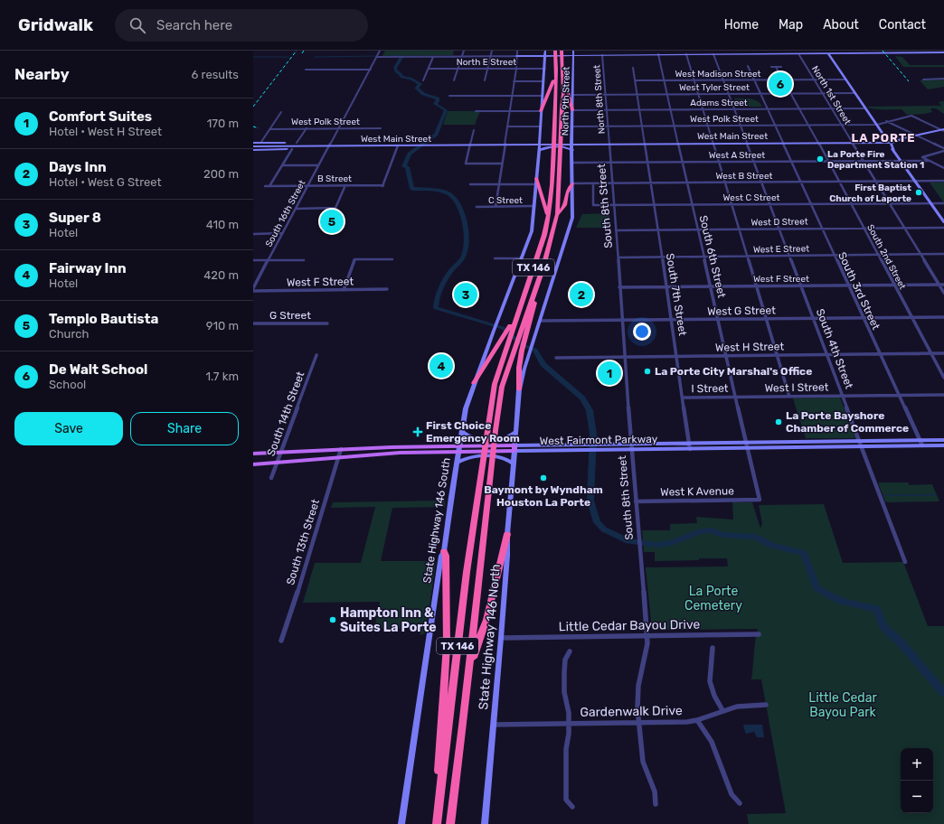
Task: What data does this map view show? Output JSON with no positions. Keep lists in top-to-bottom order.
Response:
{
  "streets": {
    "highway": ["TX 146"],
    "main road": [
      "North 9th Street",
      "West Main Street",
      "West Fairmont Parkway",
      "State Highway 146 South",
      "State Highway 146 North"
    ],
    "street": [
      "North E Street",
      "West Madison Street",
      "West Tyler Street",
      "North 1st Street",
      "North 8th Street",
      "Adams Street",
      "West Polk Street",
      "West A Street",
      "West B Street",
      "B Street",
      "West C Street",
      "C Street",
      "South 8th Street",
      "South 16th Street",
      "West D Street",
      "West E Street",
      "South 6th Street",
      "South 2nd Street",
      "West F Street",
      "South 3rd Street",
      "South 7th Street",
      "West G Street",
      "G Street",
      "West H Street",
      "South 4th Street",
      "West I Street",
      "I Street",
      "South 14th Street",
      "West K Avenue",
      "South 13th Street",
      "Little Cedar Bayou Drive",
      "Gardenwalk Drive"
    ]
  },
  "crossings": [
    ["West Madison Street", "North 1st Street"],
    ["West Madison Street", "South 6th Street"],
    ["West Madison Street", "South 2nd Street"],
    ["West Madison Street", "South 3rd Street"],
    ["West Madison Street", "South 7th Street"],
    ["West Madison Street", "South 4th Street"],
    ["West Tyler Street", "North 1st Street"],
    ["West Tyler Street", "North 8th Street"],
    ["West Tyler Street", "North 9th Street"],
    ["West Tyler Street", "South 6th Street"],
    ["West Tyler Street", "South 2nd Street"],
    ["West Tyler Street", "South 3rd Street"],
    ["West Tyler Street", "South 7th Street"],
    ["West Tyler Street", "South 4th Street"],
    ["North 1st Street", "Adams Street"],
    ["North 1st Street", "West Polk Street"],
    ["North 1st Street", "West Main Street"],
    ["North 1st Street", "West A Street"],
    ["North 1st Street", "West B Street"],
    ["North 1st Street", "West C Street"],
    ["North 1st Street", "West D Street"],
    ["North 1st Street", "West E Street"],
    ["North 1st Street", "West F Street"],
    ["North 8th Street", "Adams Street"],
    ["North 8th Street", "West Polk Street"],
    ["North 8th Street", "West Main Street"],
    ["North 8th Street", "South 8th Street"],
    ["North 9th Street", "Adams Street"],
    ["North 9th Street", "West Polk Street"],
    ["North 9th Street", "West Main Street"],
    ["North 9th Street", "West A Street"],
    ["North 9th Street", "West B Street"],
    ["North 9th Street", "West G Street"],
    ["North 9th Street", "State Highway 146 North"],
    ["Adams Street", "South 6th Street"],
    ["Adams Street", "South 2nd Street"],
    ["Adams Street", "South 3rd Street"],
    ["Adams Street", "South 7th Street"],
    ["Adams Street", "South 4th Street"],
    ["West Polk Street", "South 16th Street"],
    ["West Polk Street", "South 6th Street"],
    ["West Polk Street", "South 2nd Street"],
    ["West Polk Street", "South 3rd Street"],
    ["West Polk Street", "South 7th Street"],
    ["West Polk Street", "South 4th Street"],
    ["West Main Street", "B Street"],
    ["West Main Street", "South 8th Street"],
    ["West Main Street", "South 16th Street"],
    ["West Main Street", "South 6th Street"],
    ["West Main Street", "South 2nd Street"],
    ["West Main Street", "South 3rd Street"],
    ["West Main Street", "South 7th Street"],
    ["West Main Street", "South 4th Street"],
    ["West Main Street", "State Highway 146 South"],
    ["West A Street", "South 8th Street"],
    ["West A Street", "South 6th Street"],
    ["West A Street", "South 2nd Street"],
    ["West A Street", "South 3rd Street"],
    ["West A Street", "South 7th Street"],
    ["West A Street", "South 4th Street"],
    ["West B Street", "West C Street"],
    ["West B Street", "South 8th Street"],
    ["West B Street", "South 6th Street"],
    ["West B Street", "South 2nd Street"],
    ["West B Street", "South 3rd Street"],
    ["West B Street", "South 7th Street"],
    ["West B Street", "South 4th Street"],
    ["B Street", "South 16th Street"],
    ["West C Street", "South 8th Street"],
    ["West C Street", "South 6th Street"],
    ["West C Street", "South 2nd Street"],
    ["West C Street", "South 3rd Street"],
    ["West C Street", "South 7th Street"],
    ["West C Street", "South 4th Street"],
    ["C Street", "State Highway 146 South"],
    ["South 8th Street", "West D Street"],
    ["South 8th Street", "West E Street"],
    ["South 8th Street", "West F Street"],
    ["South 8th Street", "West G Street"],
    ["South 8th Street", "West H Street"],
    ["South 8th Street", "West Fairmont Parkway"],
    ["South 8th Street", "West K Avenue"],
    ["South 8th Street", "Little Cedar Bayou Drive"],
    ["South 8th Street", "Gardenwalk Drive"],
    ["South 16th Street", "West F Street"],
    ["West D Street", "South 6th Street"],
    ["West D Street", "South 2nd Street"],
    ["West D Street", "South 3rd Street"],
    ["West D Street", "South 7th Street"],
    ["West D Street", "South 4th Street"],
    ["West E Street", "South 6th Street"],
    ["West E Street", "South 2nd Street"],
    ["West E Street", "South 3rd Street"],
    ["West E Street", "South 7th Street"],
    ["West E Street", "South 4th Street"],
    ["South 6th Street", "West F Street"],
    ["South 6th Street", "West G Street"],
    ["South 6th Street", "West H Street"],
    ["South 6th Street", "West I Street"],
    ["South 6th Street", "I Street"],
    ["South 6th Street", "West Fairmont Parkway"],
    ["South 6th Street", "West K Avenue"],
    ["South 2nd Street", "West F Street"],
    ["South 2nd Street", "West G Street"],
    ["South 2nd Street", "West H Street"],
    ["West F Street", "South 3rd Street"],
    ["West F Street", "South 7th Street"],
    ["West F Street", "South 4th Street"],
    ["South 3rd Street", "West G Street"],
    ["South 3rd Street", "West H Street"],
    ["South 3rd Street", "West I Street"],
    ["South 3rd Street", "West Fairmont Parkway"],
    ["South 7th Street", "West G Street"],
    ["South 7th Street", "West H Street"],
    ["South 7th Street", "I Street"],
    ["South 7th Street", "West Fairmont Parkway"],
    ["West G Street", "South 4th Street"],
    ["West H Street", "South 4th Street"],
    ["South 4th Street", "West I Street"],
    ["South 4th Street", "West Fairmont Parkway"],
    ["West I Street", "I Street"],
    ["South 14th Street", "West Fairmont Parkway"],
    ["West Fairmont Parkway", "State Highway 146 South"],
    ["West Fairmont Parkway", "South 13th Street"],
    ["West Fairmont Parkway", "State Highway 146 North"],
    ["Little Cedar Bayou Drive", "State Highway 146 North"],
    ["State Highway 146 North", "Gardenwalk Drive"]
  ],
  "districts": ["LA PORTE"],
  "parks": ["La Porte Cemetery", "Little Cedar Bayou Park"],
  "places": {
    "other": [
      "La Porte Fire Department Station 1",
      "First Baptist Church of Laporte",
      "La Porte City Marshal's Office",
      "La Porte Bayshore Chamber of Commerce",
      "Baymont by Wyndham Houston La Porte",
      "Hampton Inn & Suites La Porte"
    ],
    "health": ["First Choice Emergency Room"]
  },
  "page": {
    "header": "Gridwalk",
    "search": "Search here",
    "nav": [
      "Home",
      "Map",
      "About",
      "Contact"
    ],
    "heading": ["Nearby", "6 results"],
    "pins": [
      "6",
      "5",
      "2",
      "3",
      "4",
      "1"
    ],
    "list": [
      {
        "mark": "1",
        "name": "Comfort Suites",
        "note": "Hotel · West H Street",
        "value": "170 m"
      },
      {
        "mark": "2",
        "name": "Days Inn",
        "note": "Hotel · West G Street",
        "value": "200 m"
      },
      {
        "mark": "3",
        "name": "Super 8",
        "note": "Hotel",
        "value": "410 m"
      },
      {
        "mark": "4",
        "name": "Fairway Inn",
        "note": "Hotel",
        "value": "420 m"
      },
      {
        "mark": "5",
        "name": "Templo Bautista",
        "note": "Church",
        "value": "910 m"
      },
      {
        "mark": "6",
        "name": "De Walt School",
        "note": "School",
        "value": "1.7 km"
      }
    ],
    "buttons": ["Save", "Share"],
    "map_buttons": ["+", "−"]
  }
}
